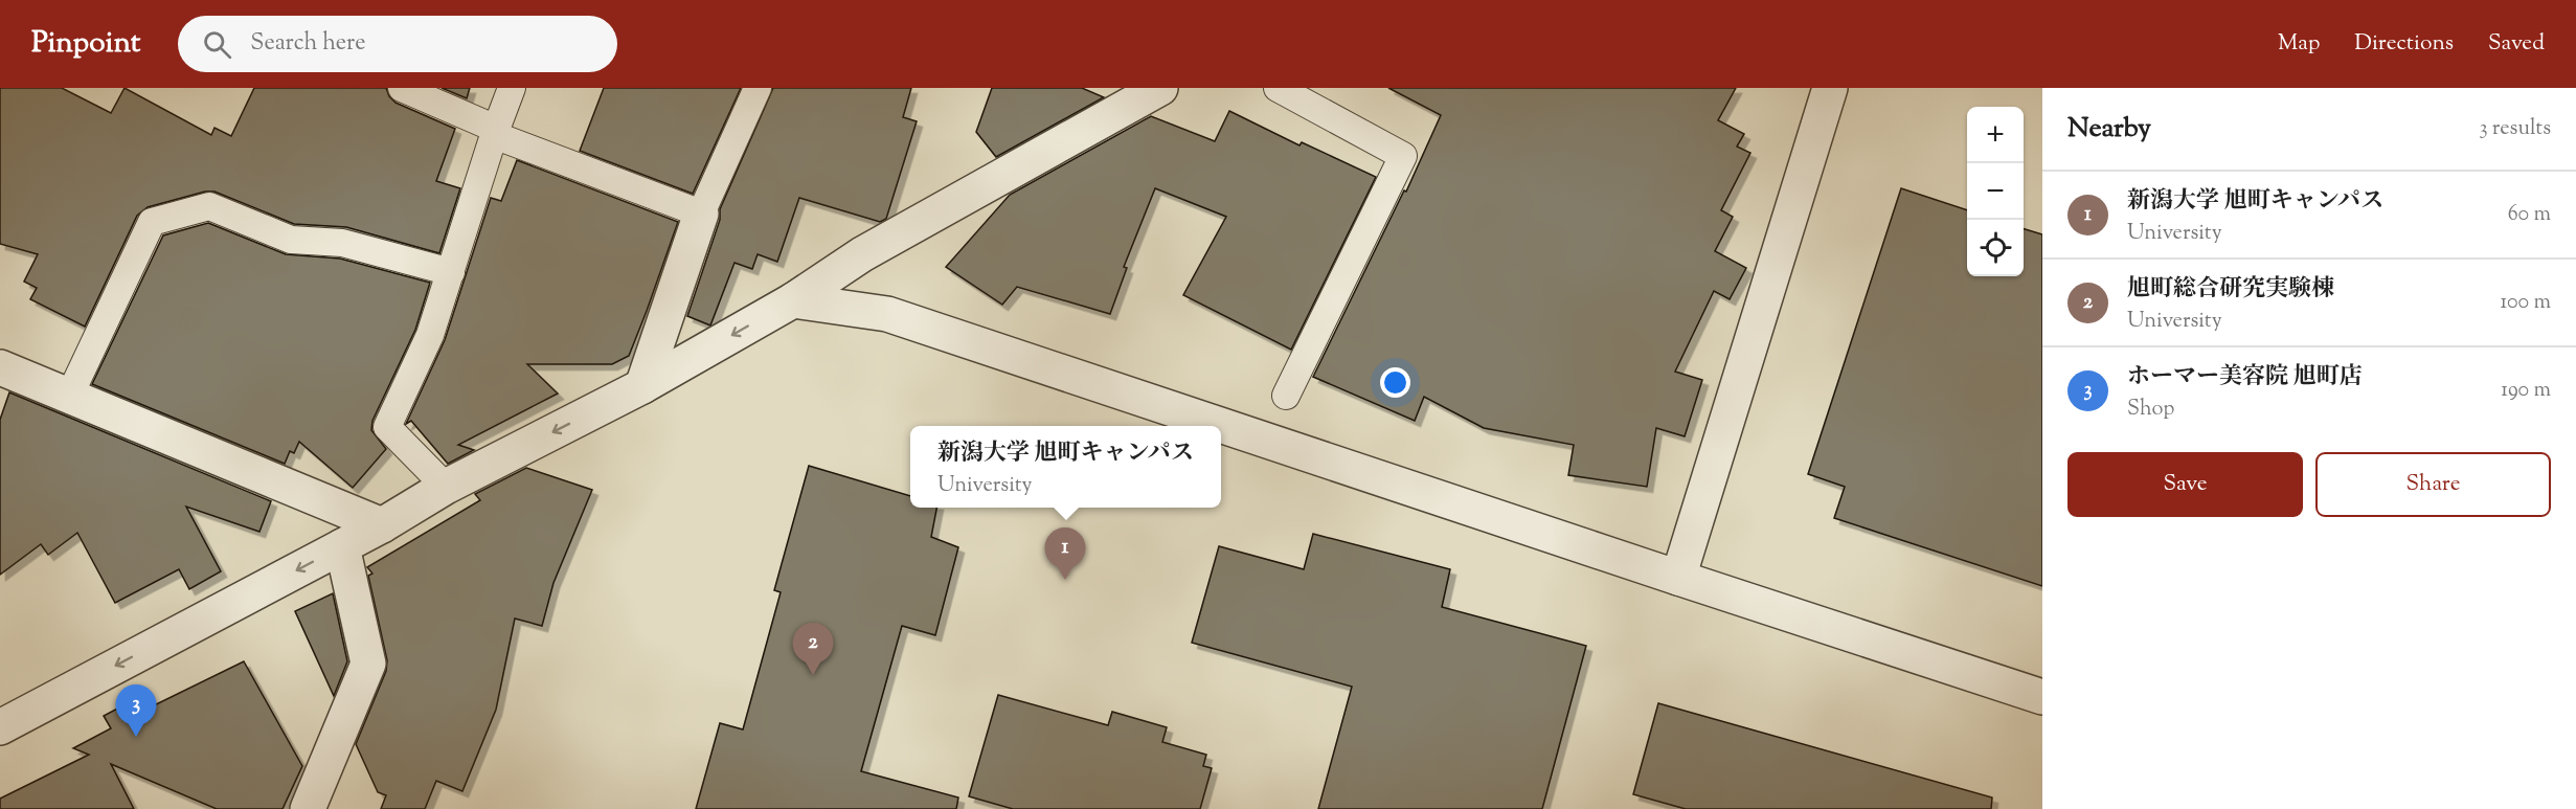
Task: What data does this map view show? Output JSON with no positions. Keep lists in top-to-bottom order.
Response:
{
  "page": {
    "header": "Pinpoint",
    "search": "Search here",
    "nav": ["Map", "Directions", "Saved"],
    "heading": ["Nearby", "3 results"],
    "map_buttons": ["+", "−"],
    "list": [
      {
        "mark": "1",
        "name": "新潟大学 旭町キャンパス",
        "note": "University",
        "value": "60 m"
      },
      {
        "mark": "2",
        "name": "旭町総合研究実験棟",
        "note": "University",
        "value": "100 m"
      },
      {
        "mark": "3",
        "name": "ホーマー美容院 旭町店",
        "note": "Shop",
        "value": "190 m"
      }
    ],
    "popup": ["新潟大学 旭町キャンパス", "University"],
    "buttons": ["Save", "Share"],
    "pins": ["1", "2", "3"]
  }
}
